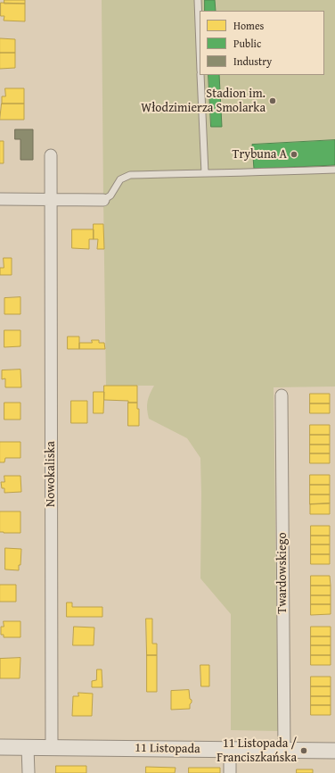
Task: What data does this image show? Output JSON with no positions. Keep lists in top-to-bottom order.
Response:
{
  "streets": {
    "street": ["Nowokaliska", "Twardowskiego", "11 Listopada"]
  },
  "crossings": [
    ["Nowokaliska", "11 Listopada"],
    ["Twardowskiego", "11 Listopada"]
  ],
  "places": ["Stadion im. Włodzimierza Smolarka", "Trybuna A", "11 Listopada / Franciszkańska"],
  "legend": ["Homes", "Public", "Industry"]
}
